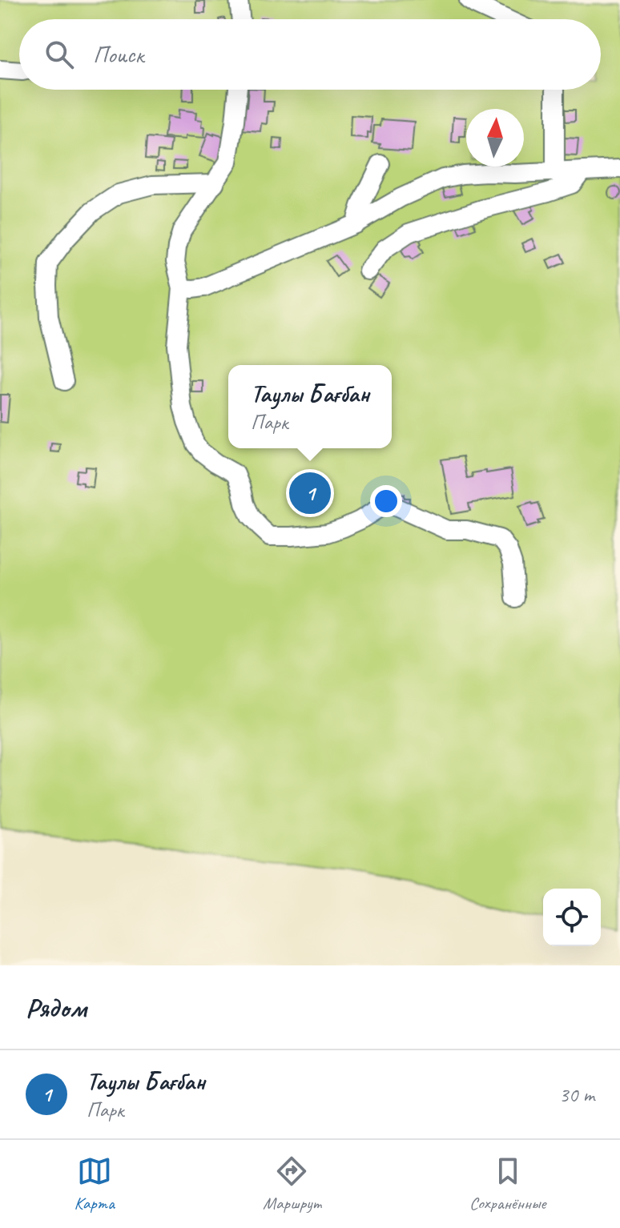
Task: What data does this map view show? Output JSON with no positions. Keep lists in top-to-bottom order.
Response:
{
  "north": "top",
  "page": {
    "search": "Поиск",
    "popup": ["Таулы Бағбан", "Парк"],
    "pins": "1",
    "heading": "Рядом",
    "list": [
      {
        "mark": "1",
        "name": "Таулы Бағбан",
        "note": "Парк",
        "value": "30 m"
      }
    ],
    "nav": ["Карта", "Маршрут", "Сохранённые"]
  }
}
